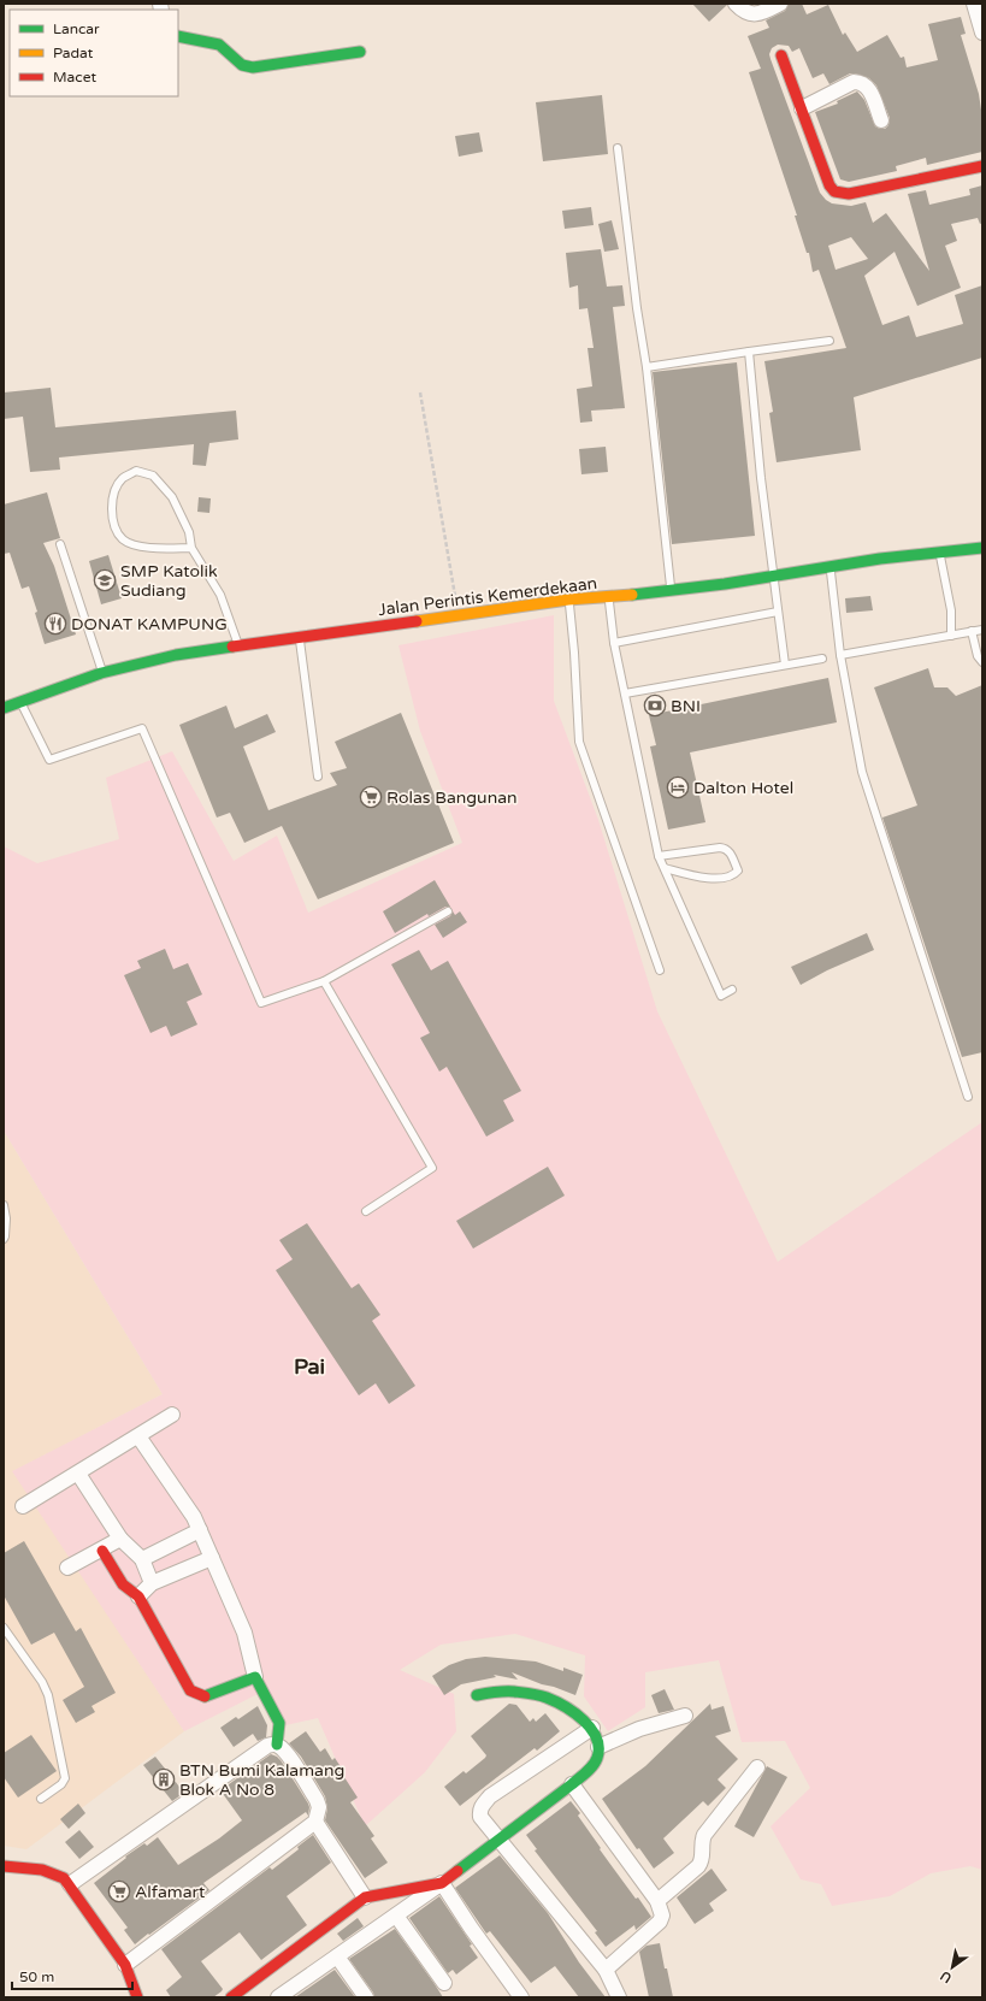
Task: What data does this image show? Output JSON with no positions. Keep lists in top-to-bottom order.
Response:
{
  "streets": {
    "main road": ["Jalan Perintis Kemerdekaan"]
  },
  "districts": ["Pai"],
  "places": {
    "school or university": ["SMP Katolik Sudiang"],
    "restaurant": ["DONAT KAMPUNG"],
    "bank": ["BNI"],
    "hotel": ["Dalton Hotel"],
    "supermarket": ["Rolas Bangunan", "Alfamart"],
    "building": ["BTN Bumi Kalamang Blok A No 8"]
  },
  "legend": ["Lancar", "Padat", "Macet"],
  "scale_bar": "50 m",
  "north": "bottom left"
}
